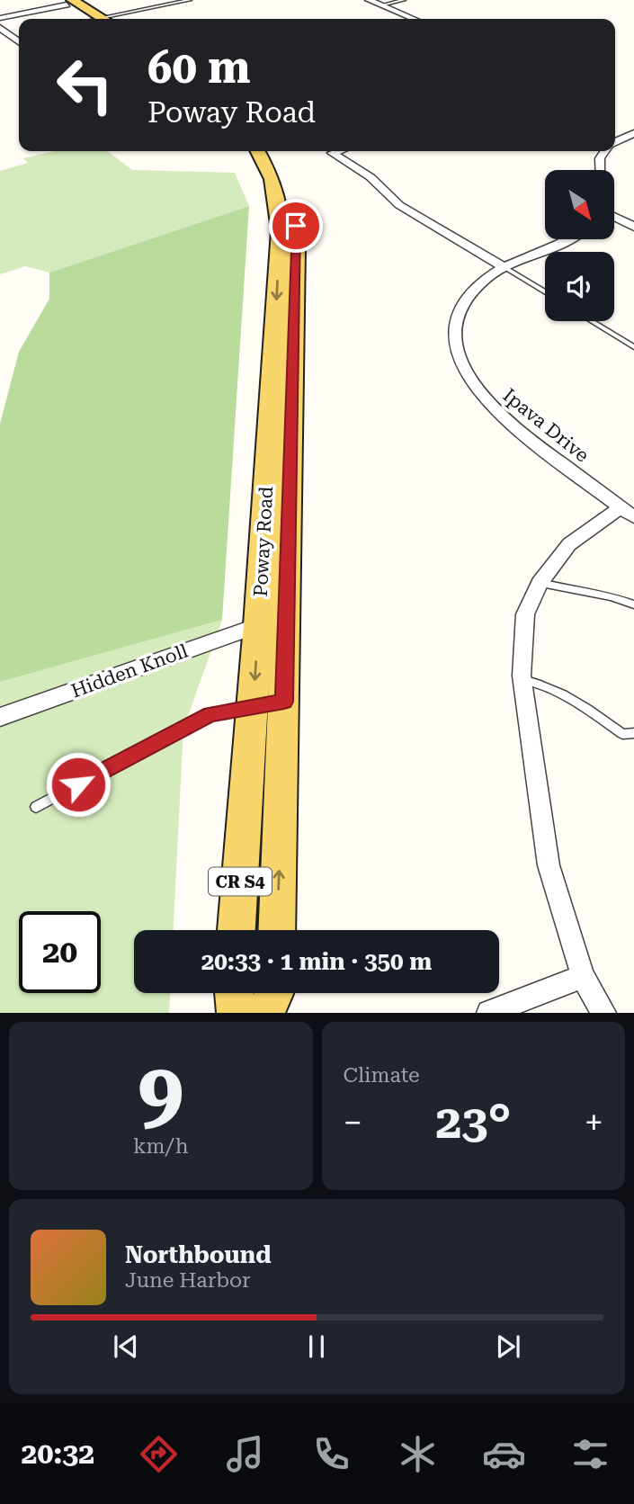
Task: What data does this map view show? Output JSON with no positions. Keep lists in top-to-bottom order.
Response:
{
  "streets": {
    "main road": ["Poway Road", "CR S4"],
    "street": ["Ipava Drive", "Hidden Knoll"]
  },
  "crossings": [
    ["Poway Road", "Hidden Knoll"]
  ],
  "north": "bottom right",
  "page": {
    "turn": ["60 m", "Poway Road"],
    "limit": "20",
    "trip": "20:33 · 1 min · 350 m",
    "tile": [
      ["9", "km/h"],
      "Climate"
    ],
    "heat": ["−", "23°", "+"],
    "song": ["Northbound", "June Harbor"],
    "tabs": "20:32"
  }
}
